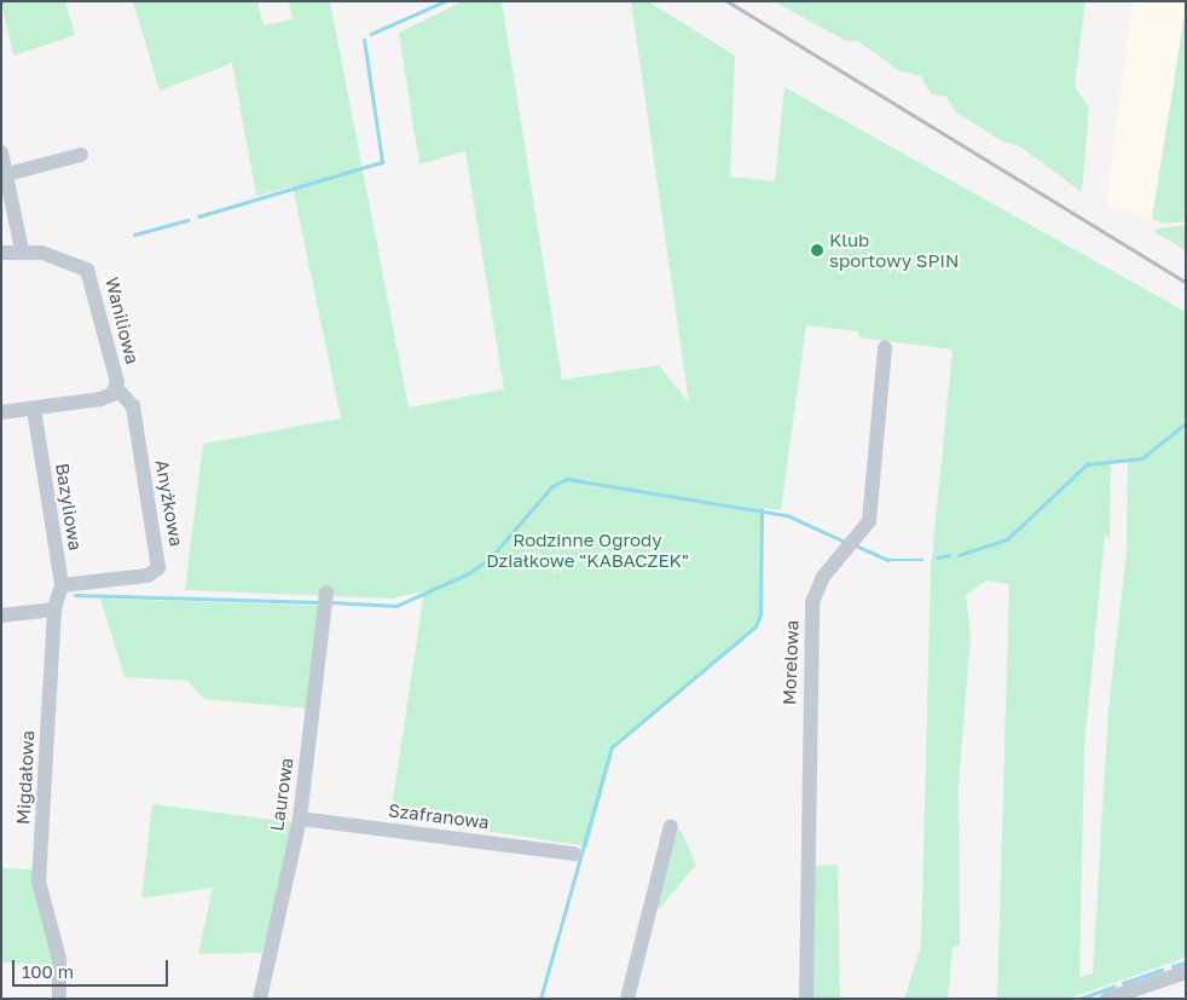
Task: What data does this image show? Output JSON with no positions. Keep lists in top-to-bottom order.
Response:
{
  "streets": {
    "street": [
      "Waniliowa",
      "Anyżkowa",
      "Bazyliowa",
      "Morelowa",
      "Migdałowa",
      "Laurowa",
      "Szafranowa"
    ]
  },
  "crossings": [
    ["Waniliowa", "Anyżkowa"],
    ["Waniliowa", "Bazyliowa"],
    ["Anyżkowa", "Bazyliowa"],
    ["Bazyliowa", "Migdałowa"],
    ["Laurowa", "Szafranowa"]
  ],
  "parks": ["Rodzinne Ogrody Działkowe \"KABACZEK\""],
  "places": ["Klub sportowy SPIN"],
  "scale_bar": "100 m"
}
